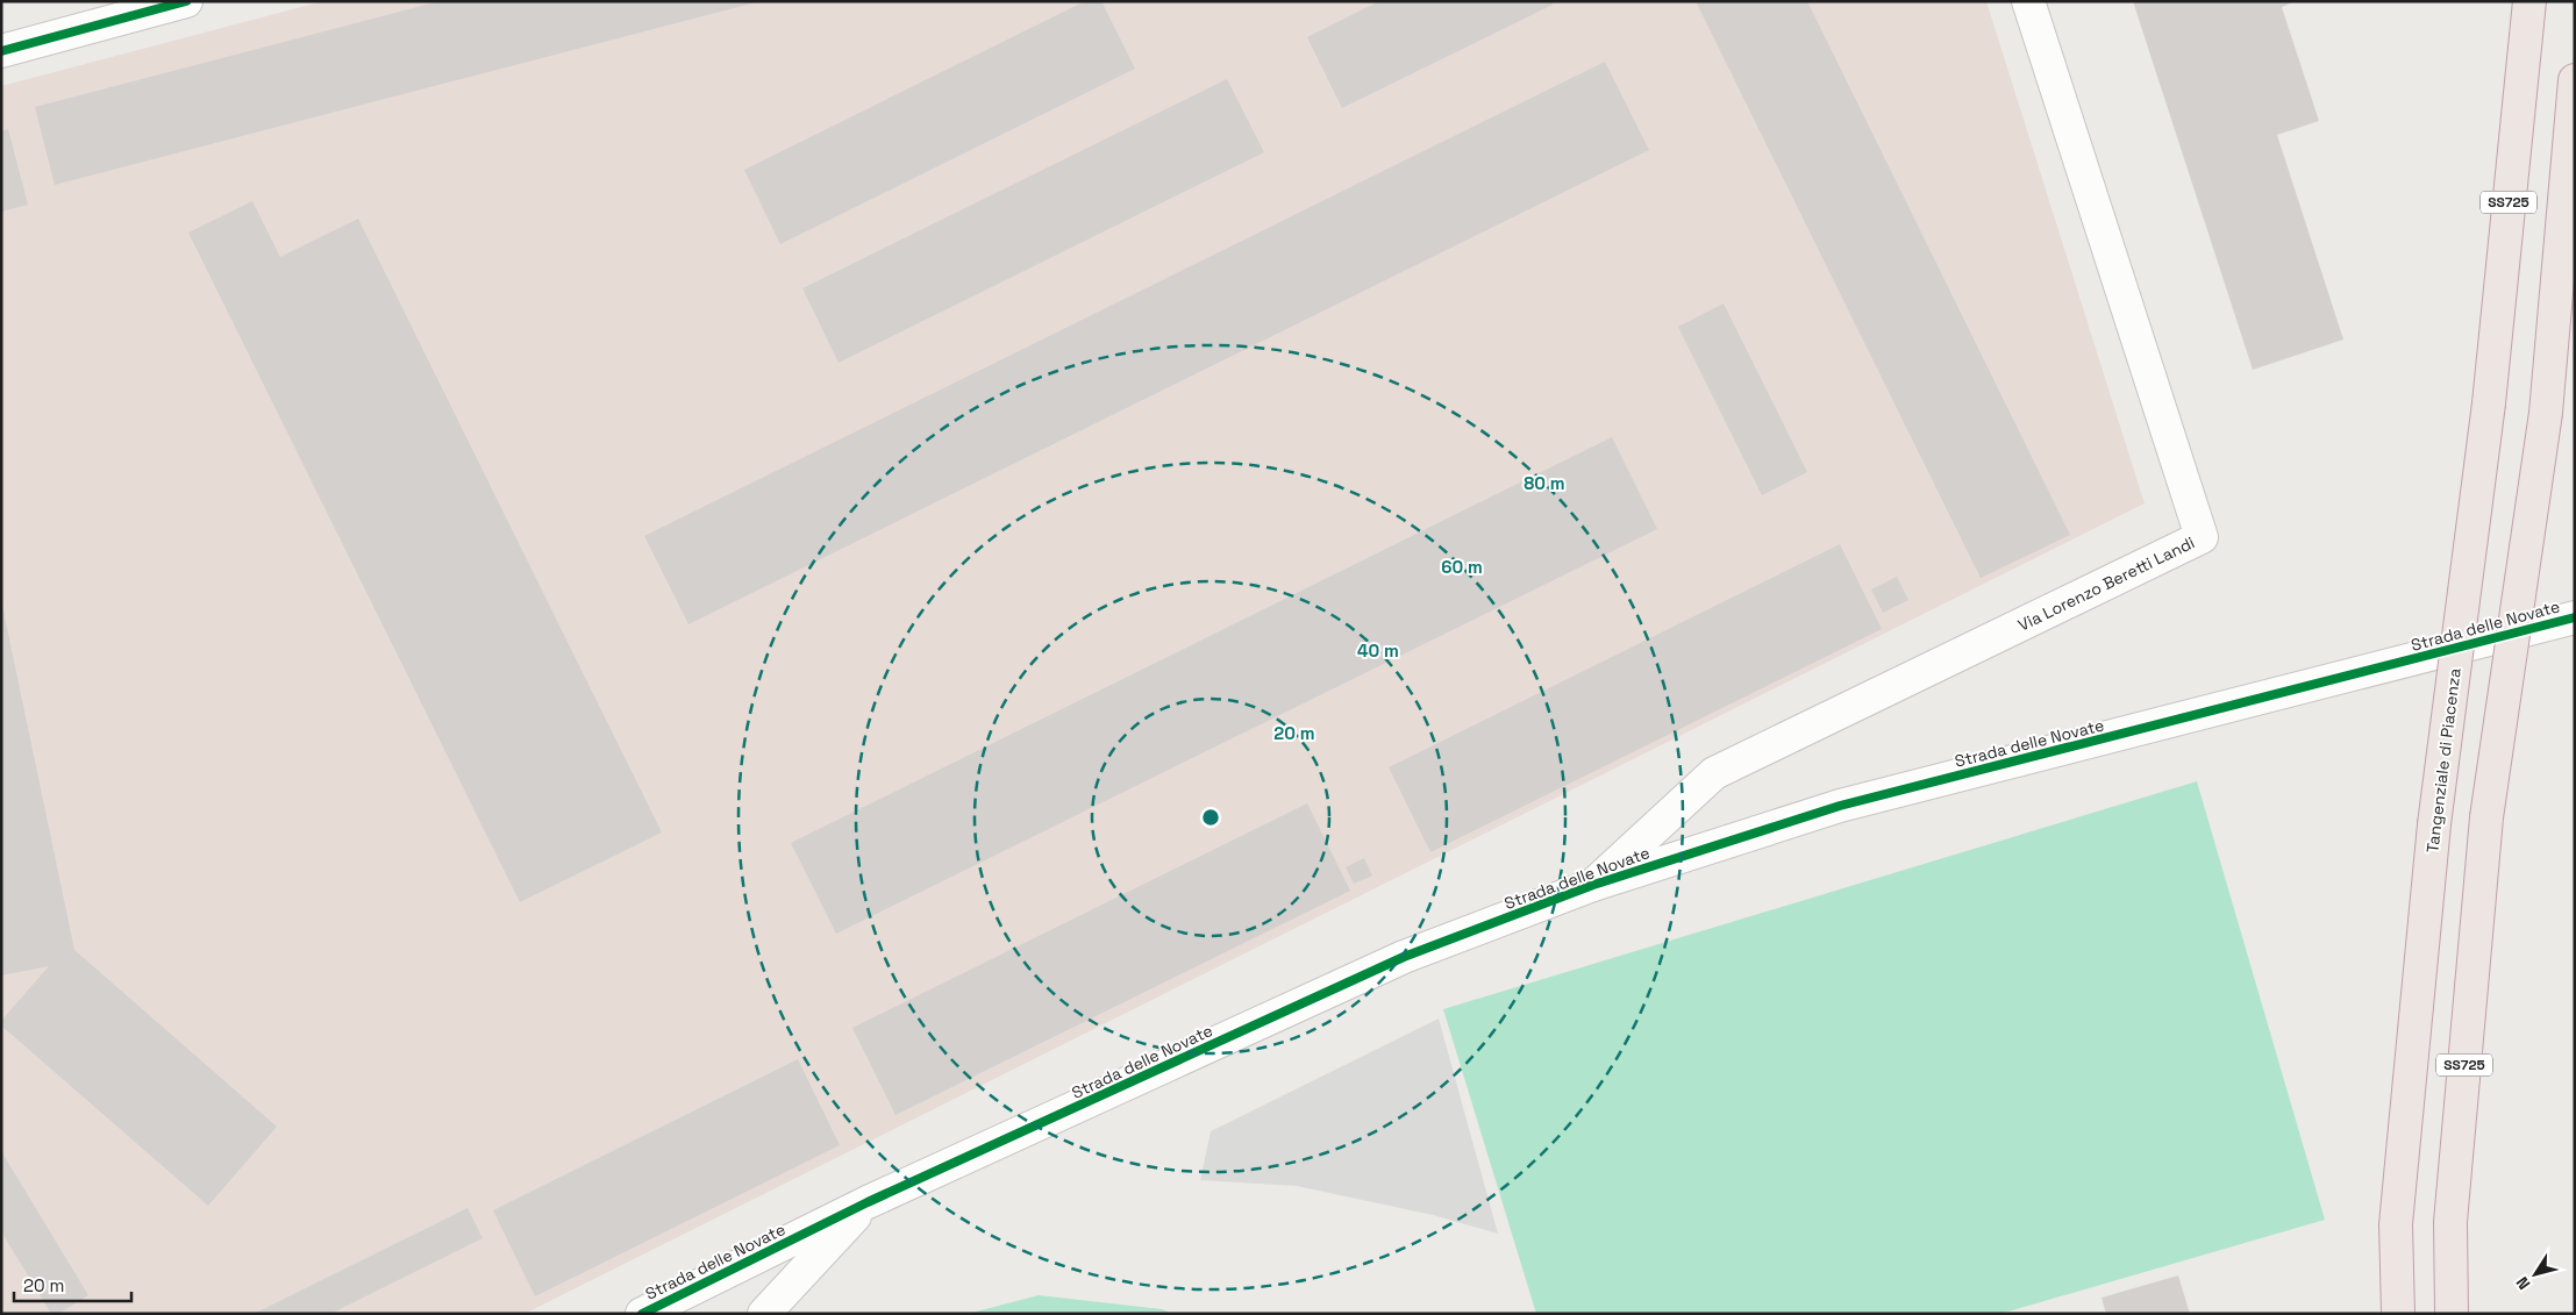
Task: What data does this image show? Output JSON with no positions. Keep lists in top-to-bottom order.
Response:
{
  "streets": {
    "highway": ["SS725", "Tangenziale di Piacenza"],
    "street": ["Via Lorenzo Beretti Landi", "Strada delle Novate"]
  },
  "crossings": [
    ["Via Lorenzo Beretti Landi", "Strada delle Novate"]
  ],
  "scale_bar": "20 m",
  "north": "bottom left",
  "rings": [
    "80 m",
    "60 m",
    "40 m",
    "20 m"
  ]
}
